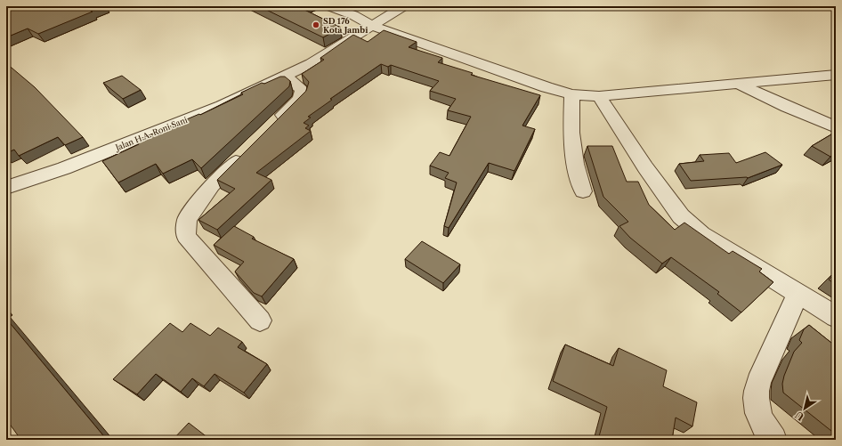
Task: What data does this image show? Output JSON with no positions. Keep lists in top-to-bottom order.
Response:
{
  "streets": {
    "street": ["Jalan H.A. Roni Sani"]
  },
  "places": ["SD 176 Kota Jambi"],
  "north": "bottom left"
}
